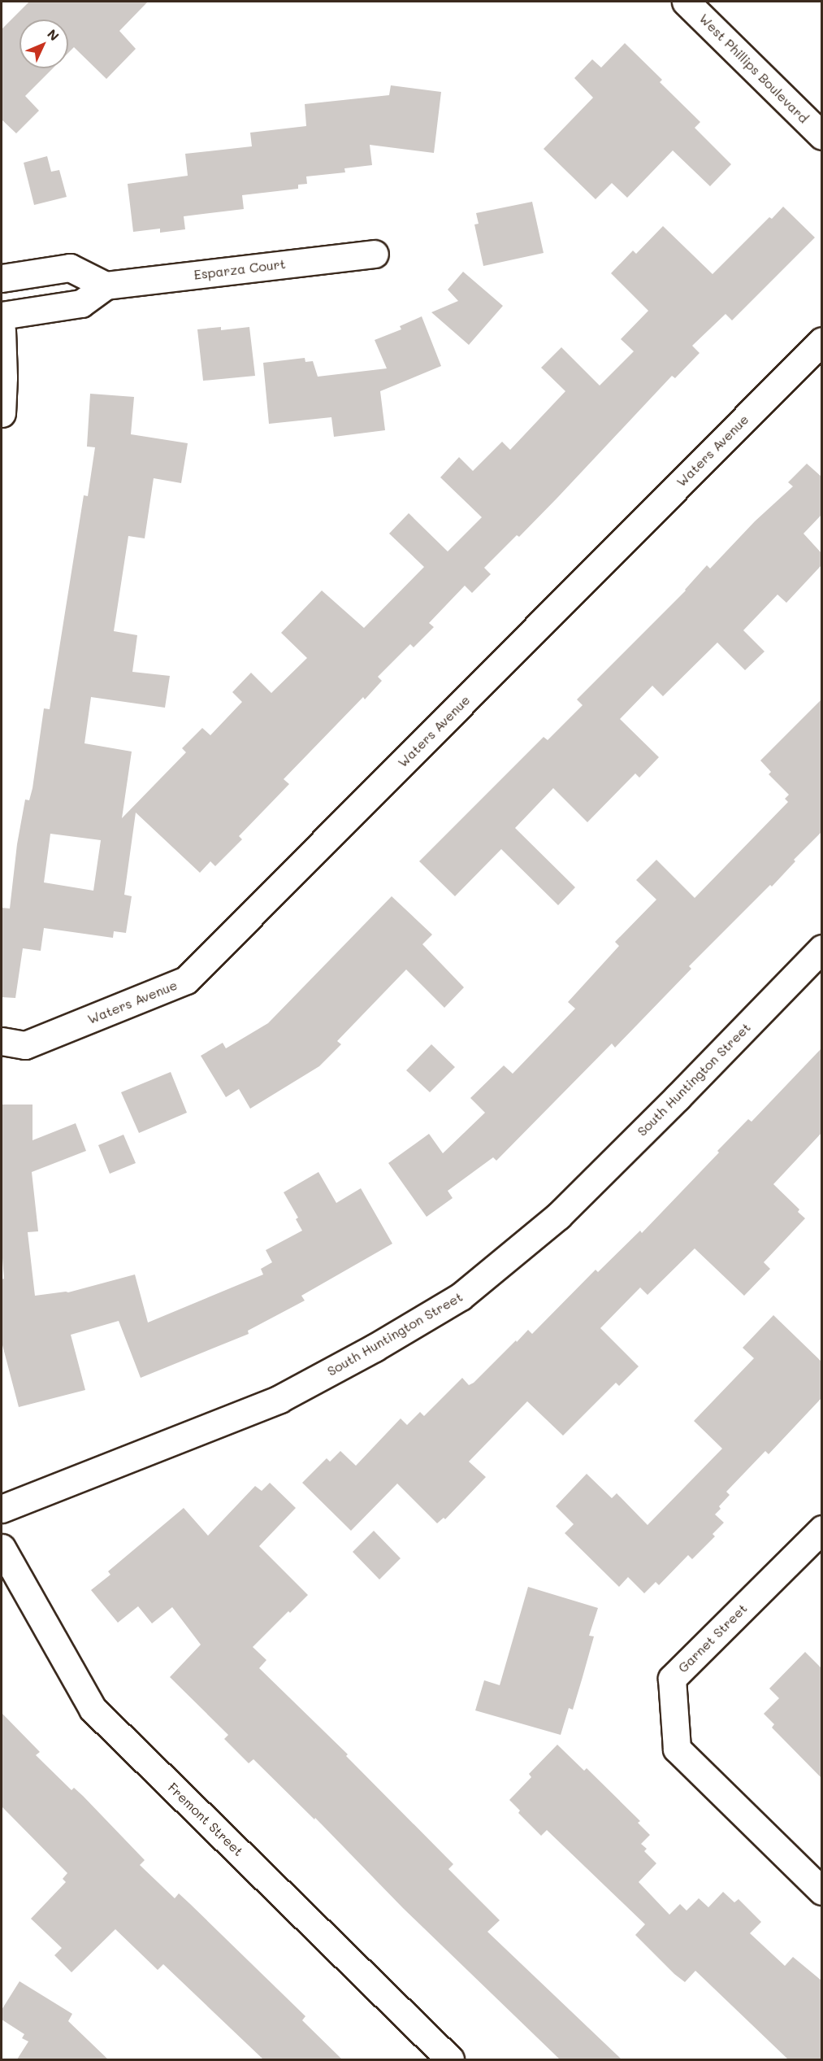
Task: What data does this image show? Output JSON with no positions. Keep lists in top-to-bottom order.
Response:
{
  "streets": {
    "street": [
      "West Phillips Boulevard",
      "Esparza Court",
      "Waters Avenue",
      "South Huntington Street",
      "Garnet Street",
      "Fremont Street"
    ]
  },
  "north": "top right"
}
